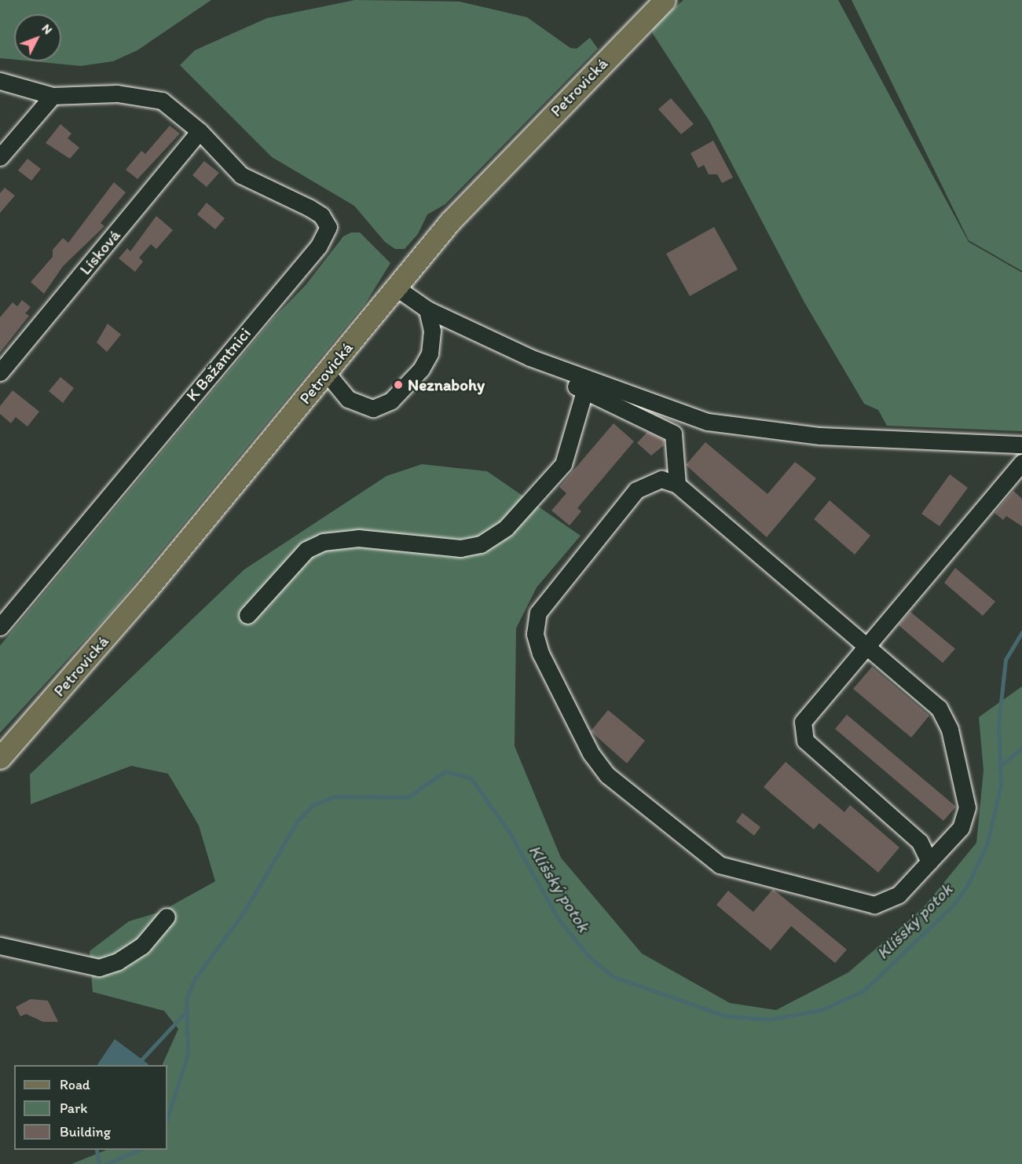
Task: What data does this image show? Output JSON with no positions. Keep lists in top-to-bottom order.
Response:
{
  "streets": {
    "main road": ["Petrovická"],
    "street": ["Lísková", "K Bažantnici"]
  },
  "crossings": [
    ["Lísková", "K Bažantnici"]
  ],
  "water": ["Klíšský potok"],
  "places": ["Neznabohy"],
  "legend": ["Road", "Park", "Building"],
  "north": "top right"
}
